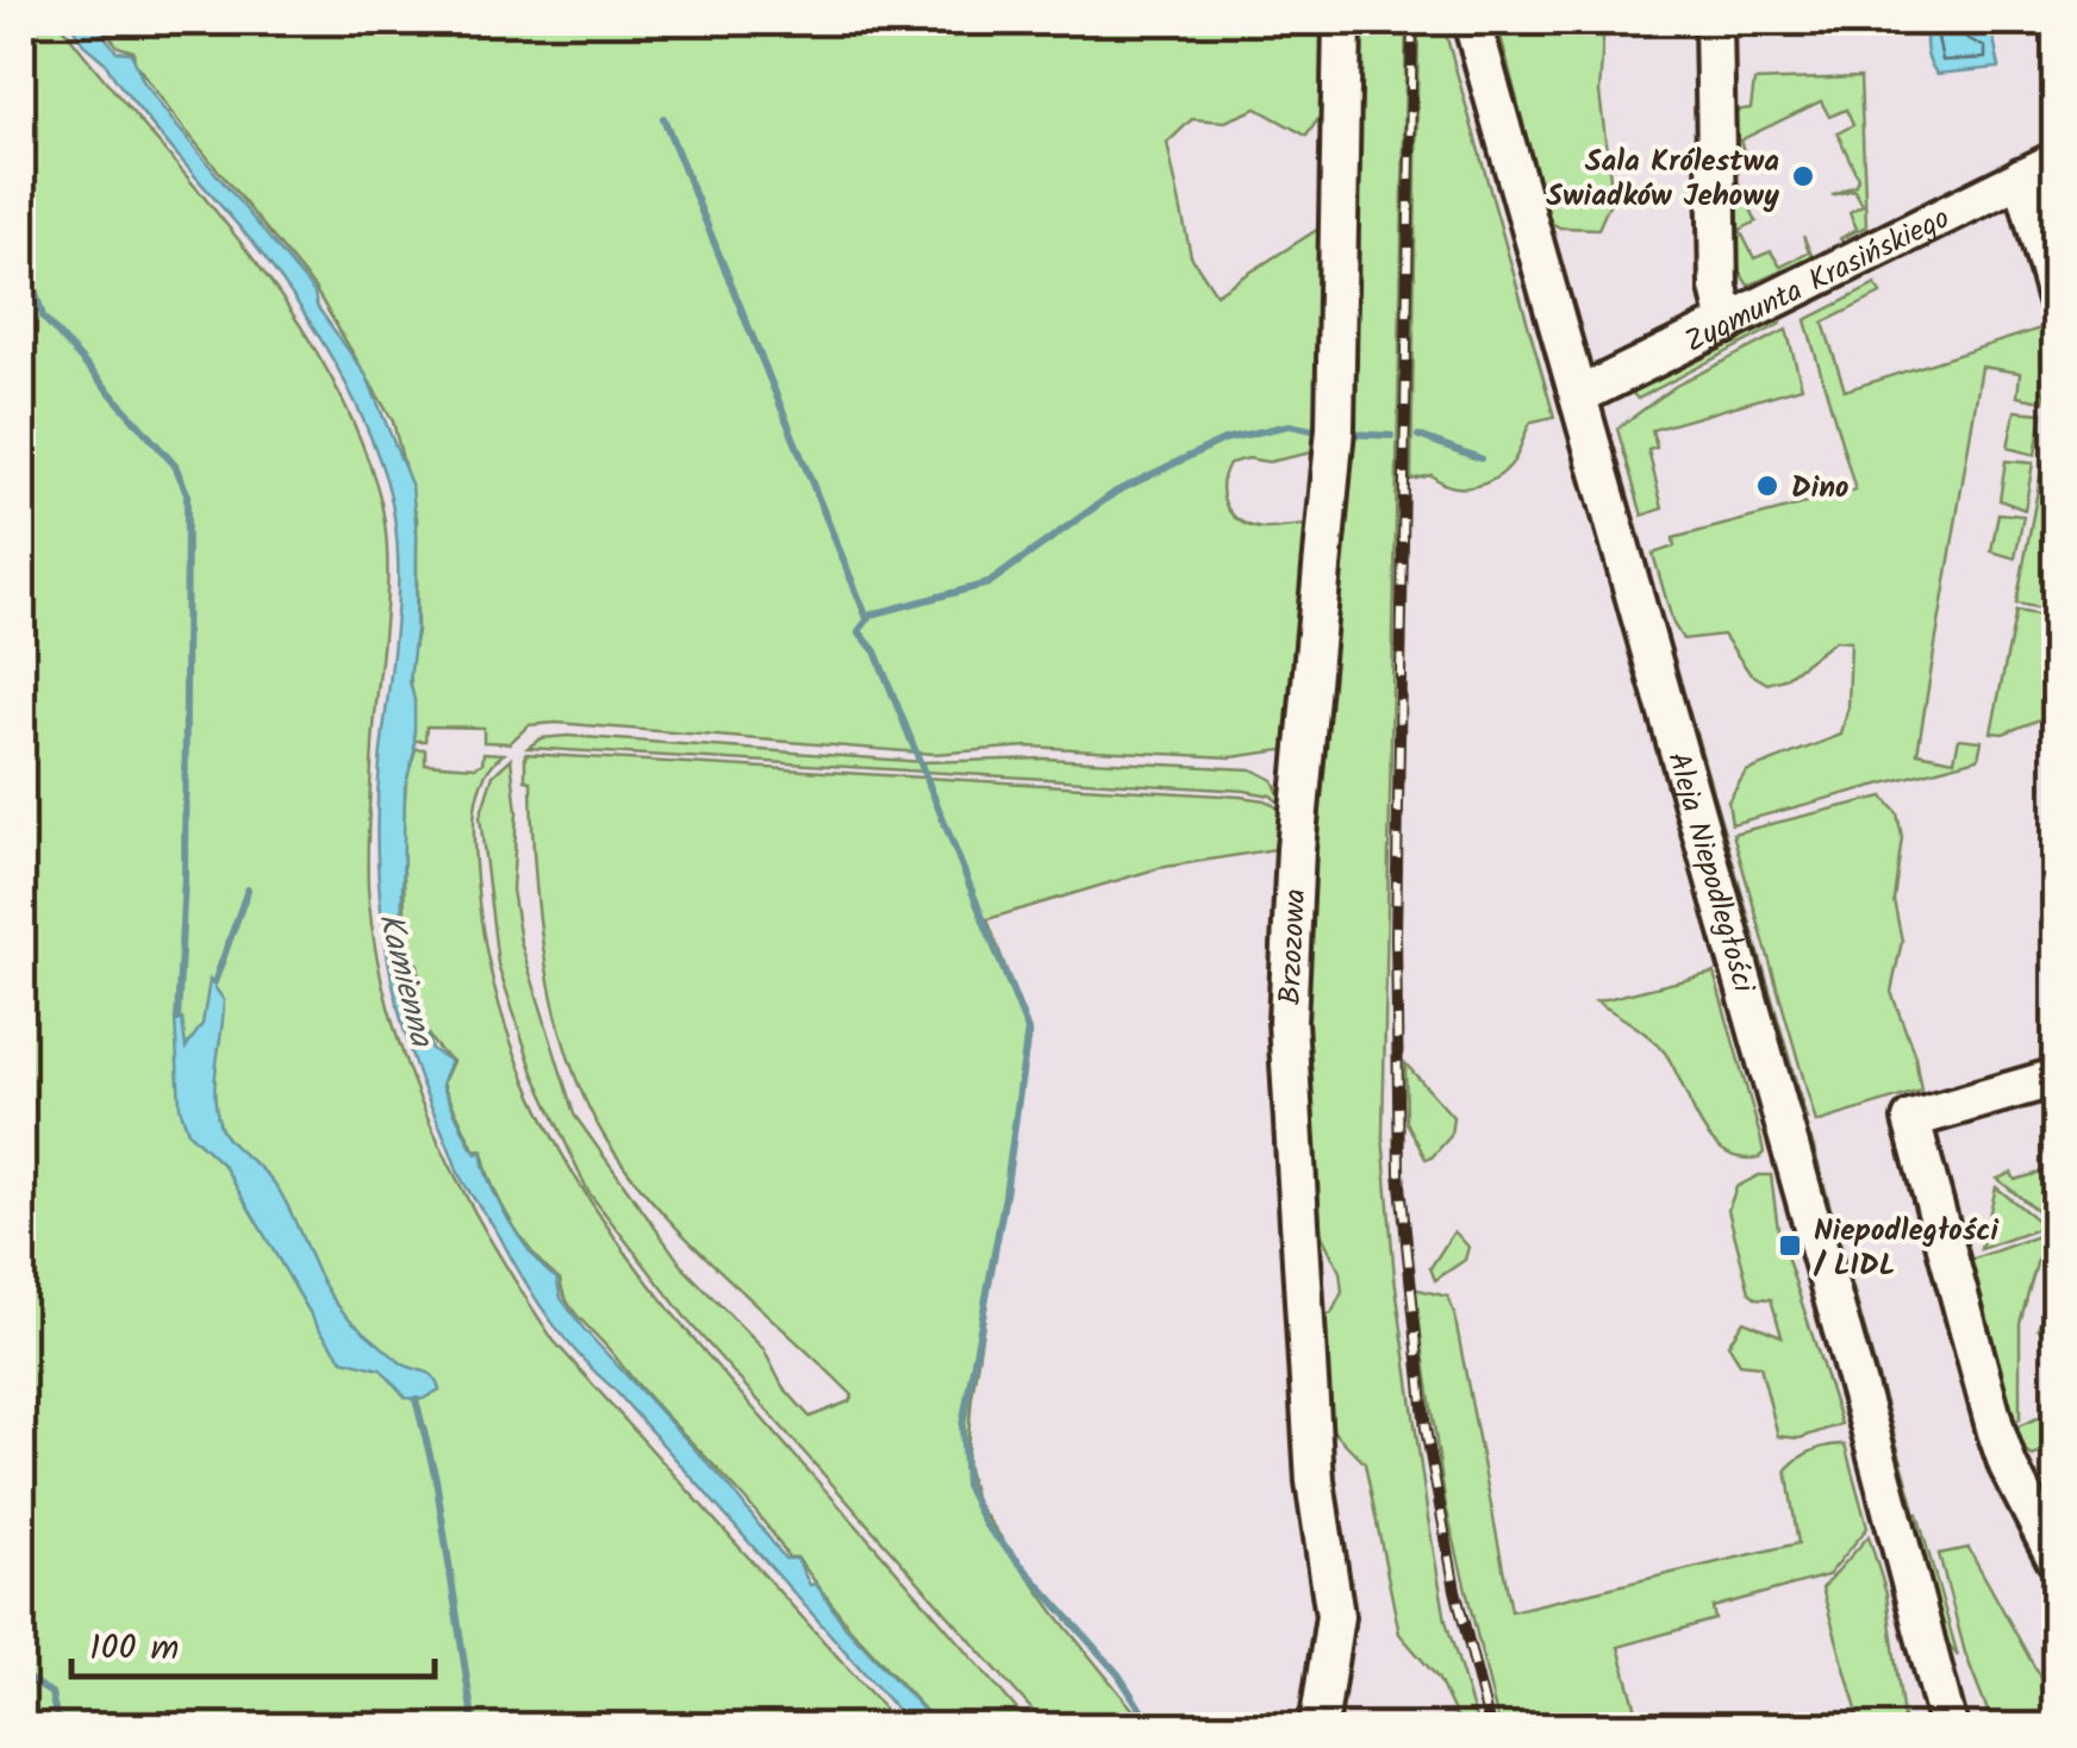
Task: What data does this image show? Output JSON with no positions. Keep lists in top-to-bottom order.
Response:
{
  "streets": {
    "street": ["Zygmunta Krasińskiego", "Aleja Niepodległości", "Brzozowa"]
  },
  "crossings": [
    ["Zygmunta Krasińskiego", "Aleja Niepodległości"]
  ],
  "water": ["Kamienna"],
  "places": {
    "other": ["Sala Królestwa Swiadków Jehowy", "Dino"],
    "transit": ["Niepodległości / LIDL"]
  },
  "scale_bar": "100 m"
}
